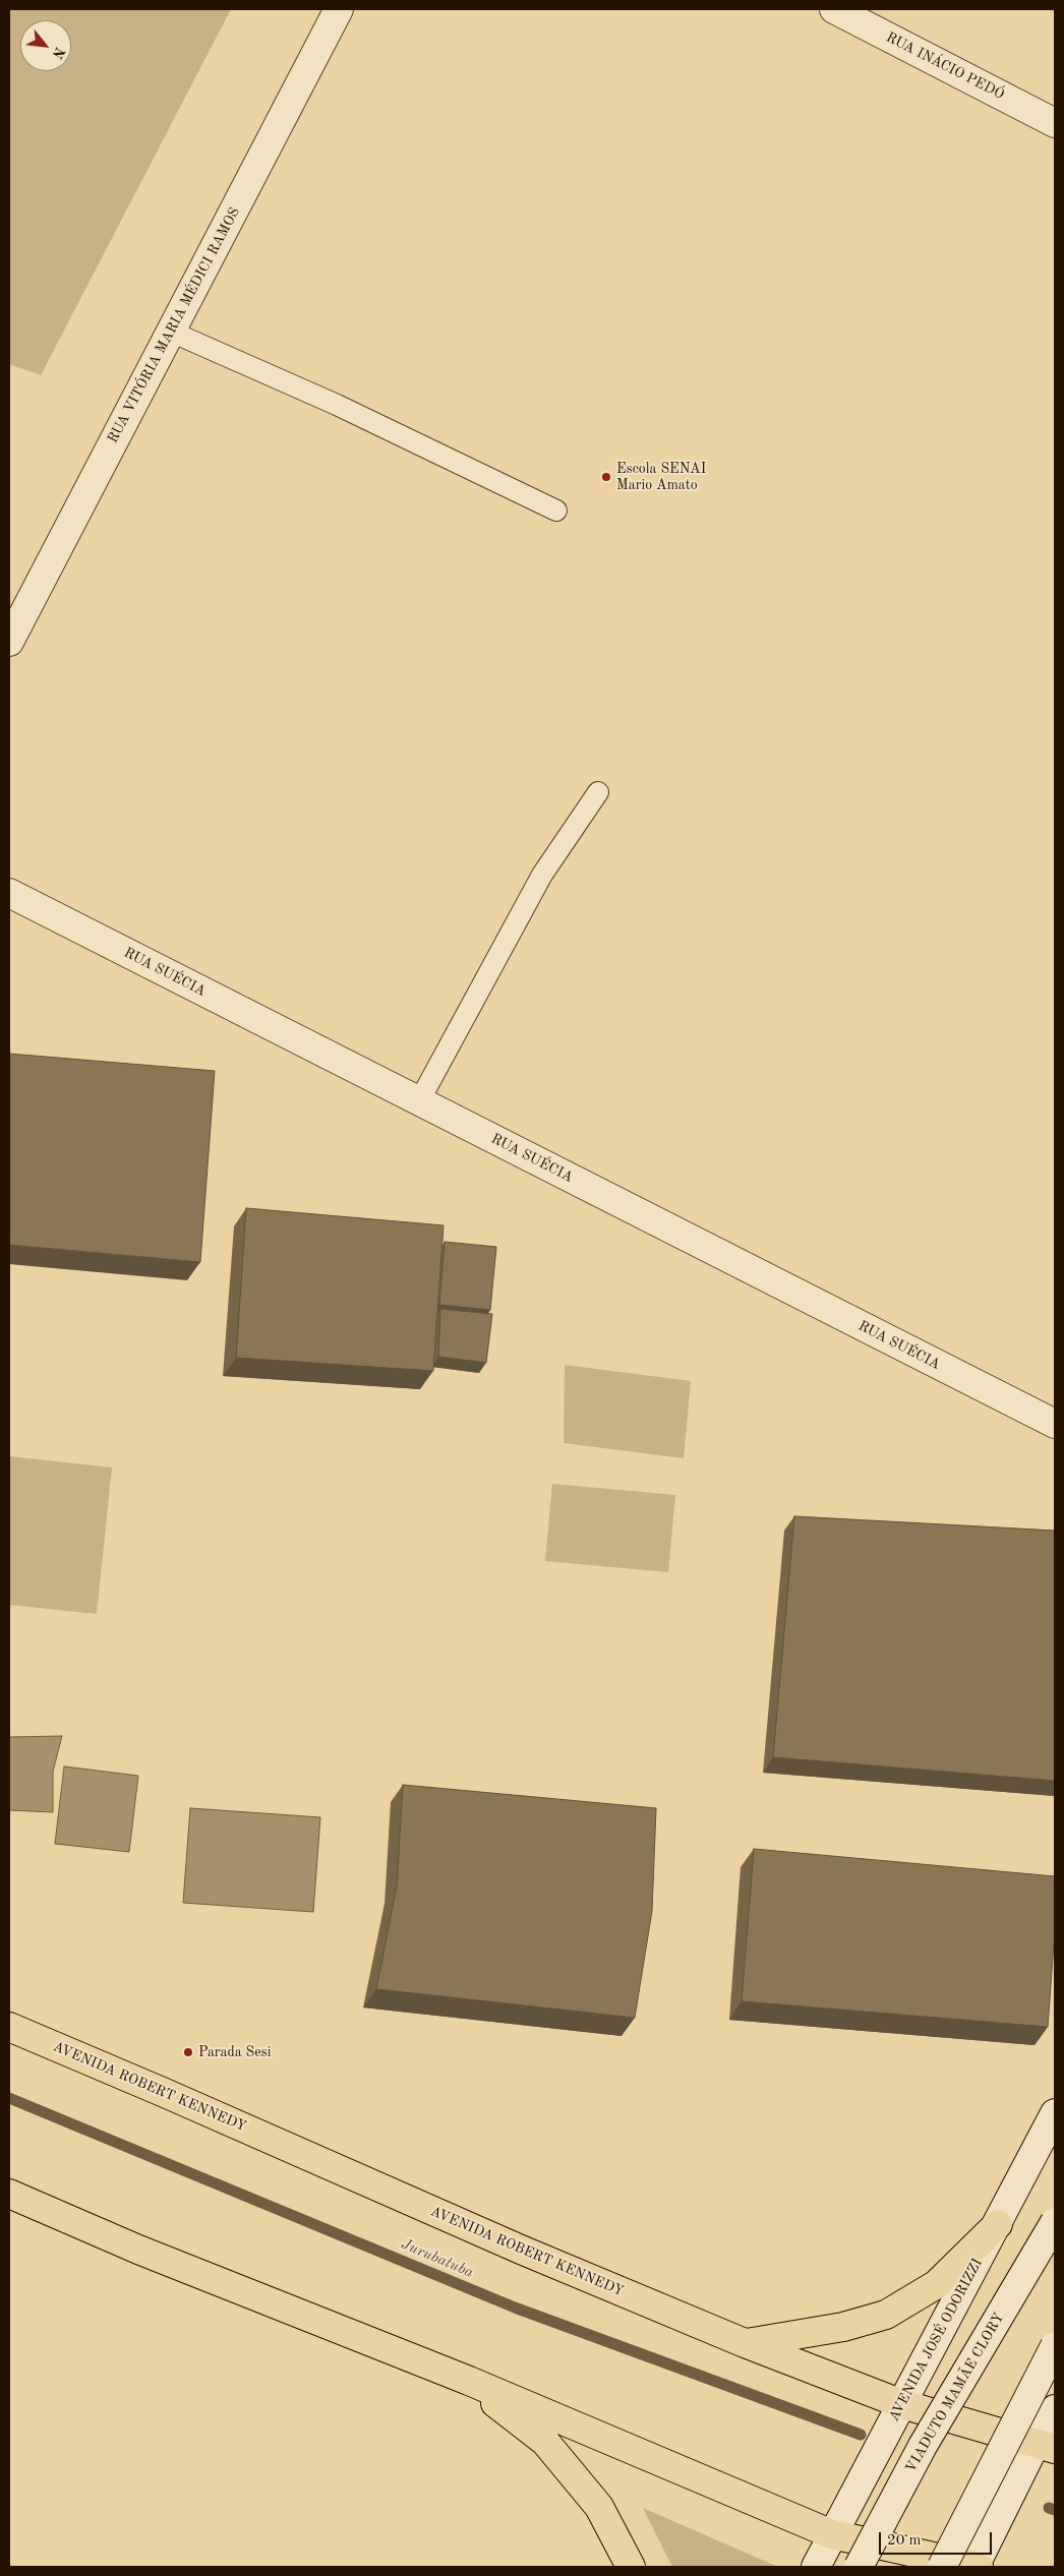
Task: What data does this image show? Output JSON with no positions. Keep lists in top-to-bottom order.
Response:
{
  "streets": {
    "main road": ["AVENIDA ROBERT KENNEDY"],
    "street": [
      "RUA INÁCIO PEDÓ",
      "RUA VITÓRIA MARIA MÉDICI RAMOS",
      "RUA SUÉCIA",
      "AVENIDA JOSÉ ODORIZZI",
      "VIADUTO MAMÃE CLORY"
    ]
  },
  "crossings": [
    ["AVENIDA ROBERT KENNEDY", "AVENIDA JOSÉ ODORIZZI"]
  ],
  "water": ["Jurubatuba"],
  "places": ["Escola SENAI Mario Amato", "Parada Sesi"],
  "scale_bar": "20 m",
  "north": "bottom right"
}
